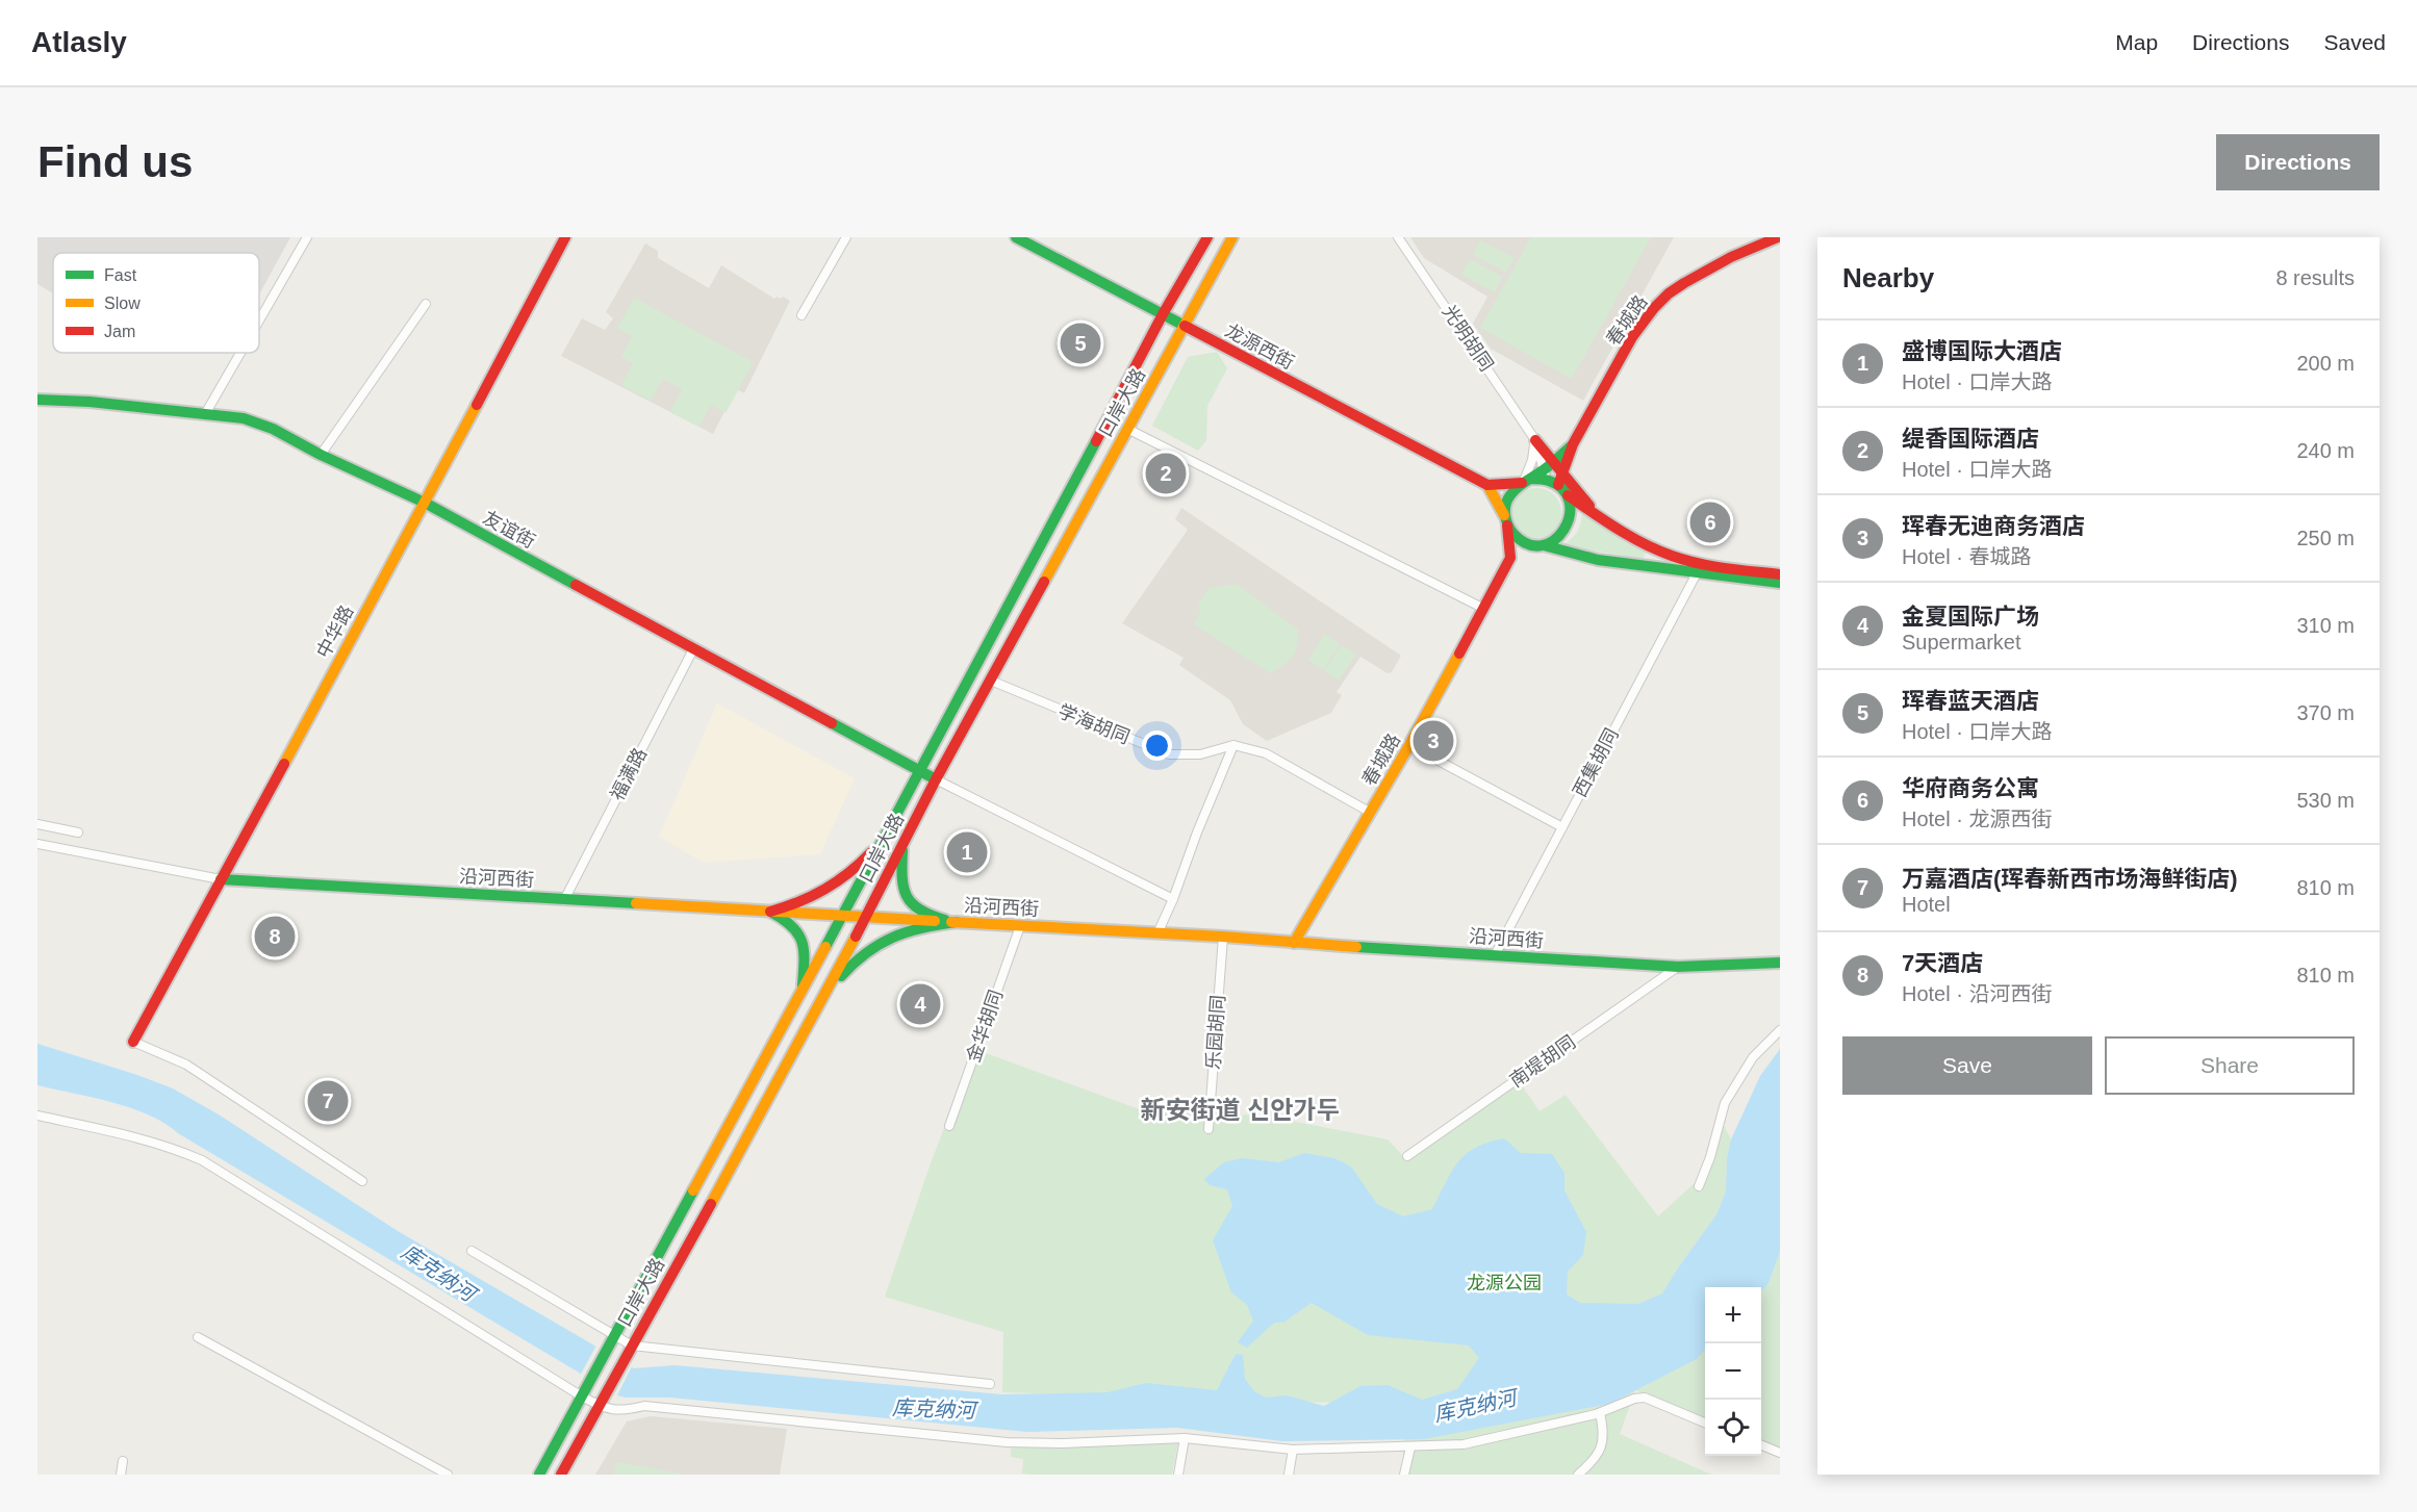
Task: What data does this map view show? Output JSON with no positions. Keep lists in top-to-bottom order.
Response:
{
  "streets": {
    "main road": [
      "春城路",
      "龙源西街",
      "口岸大路",
      "友谊街",
      "中华路",
      "沿河西街"
    ],
    "street": [
      "光明胡同",
      "学海胡同",
      "西集胡同",
      "福满路",
      "金华胡同",
      "乐园胡同",
      "南堤胡同"
    ]
  },
  "crossings": [
    ["春城路", "沿河西街"],
    ["龙源西街", "口岸大路"],
    ["口岸大路", "友谊街"],
    ["口岸大路", "学海胡同"],
    ["口岸大路", "沿河西街"],
    ["友谊街", "中华路"],
    ["友谊街", "福满路"],
    ["中华路", "沿河西街"],
    ["西集胡同", "沿河西街"],
    ["福满路", "沿河西街"],
    ["沿河西街", "金华胡同"],
    ["沿河西街", "乐园胡同"],
    ["沿河西街", "南堤胡同"]
  ],
  "districts": ["新安街道 신안가두"],
  "water": ["库克纳河"],
  "parks": ["龙源公园"],
  "legend": ["Fast", "Slow", "Jam"],
  "page": {
    "header": "Atlasly",
    "nav": ["Map", "Directions", "Saved"],
    "buttons": [
      "Directions",
      ["Save", "Share"]
    ],
    "title": "Find us",
    "heading": ["Nearby", "8 results"],
    "list": [
      {
        "mark": "1",
        "name": "盛博国际大酒店",
        "note": "Hotel · 口岸大路",
        "value": "200 m"
      },
      {
        "mark": "2",
        "name": "缇香国际酒店",
        "note": "Hotel · 口岸大路",
        "value": "240 m"
      },
      {
        "mark": "3",
        "name": "珲春无迪商务酒店",
        "note": "Hotel · 春城路",
        "value": "250 m"
      },
      {
        "mark": "4",
        "name": "金夏国际广场",
        "note": "Supermarket",
        "value": "310 m"
      },
      {
        "mark": "5",
        "name": "珲春蓝天酒店",
        "note": "Hotel · 口岸大路",
        "value": "370 m"
      },
      {
        "mark": "6",
        "name": "华府商务公寓",
        "note": "Hotel · 龙源西街",
        "value": "530 m"
      },
      {
        "mark": "7",
        "name": "万嘉酒店(珲春新西市场海鲜街店)",
        "note": "Hotel",
        "value": "810 m"
      },
      {
        "mark": "8",
        "name": "7天酒店",
        "note": "Hotel · 沿河西街",
        "value": "810 m"
      }
    ],
    "pins": [
      "5",
      "2",
      "6",
      "3",
      "1",
      "8",
      "4",
      "7"
    ],
    "map_buttons": ["+", "−"]
  }
}
